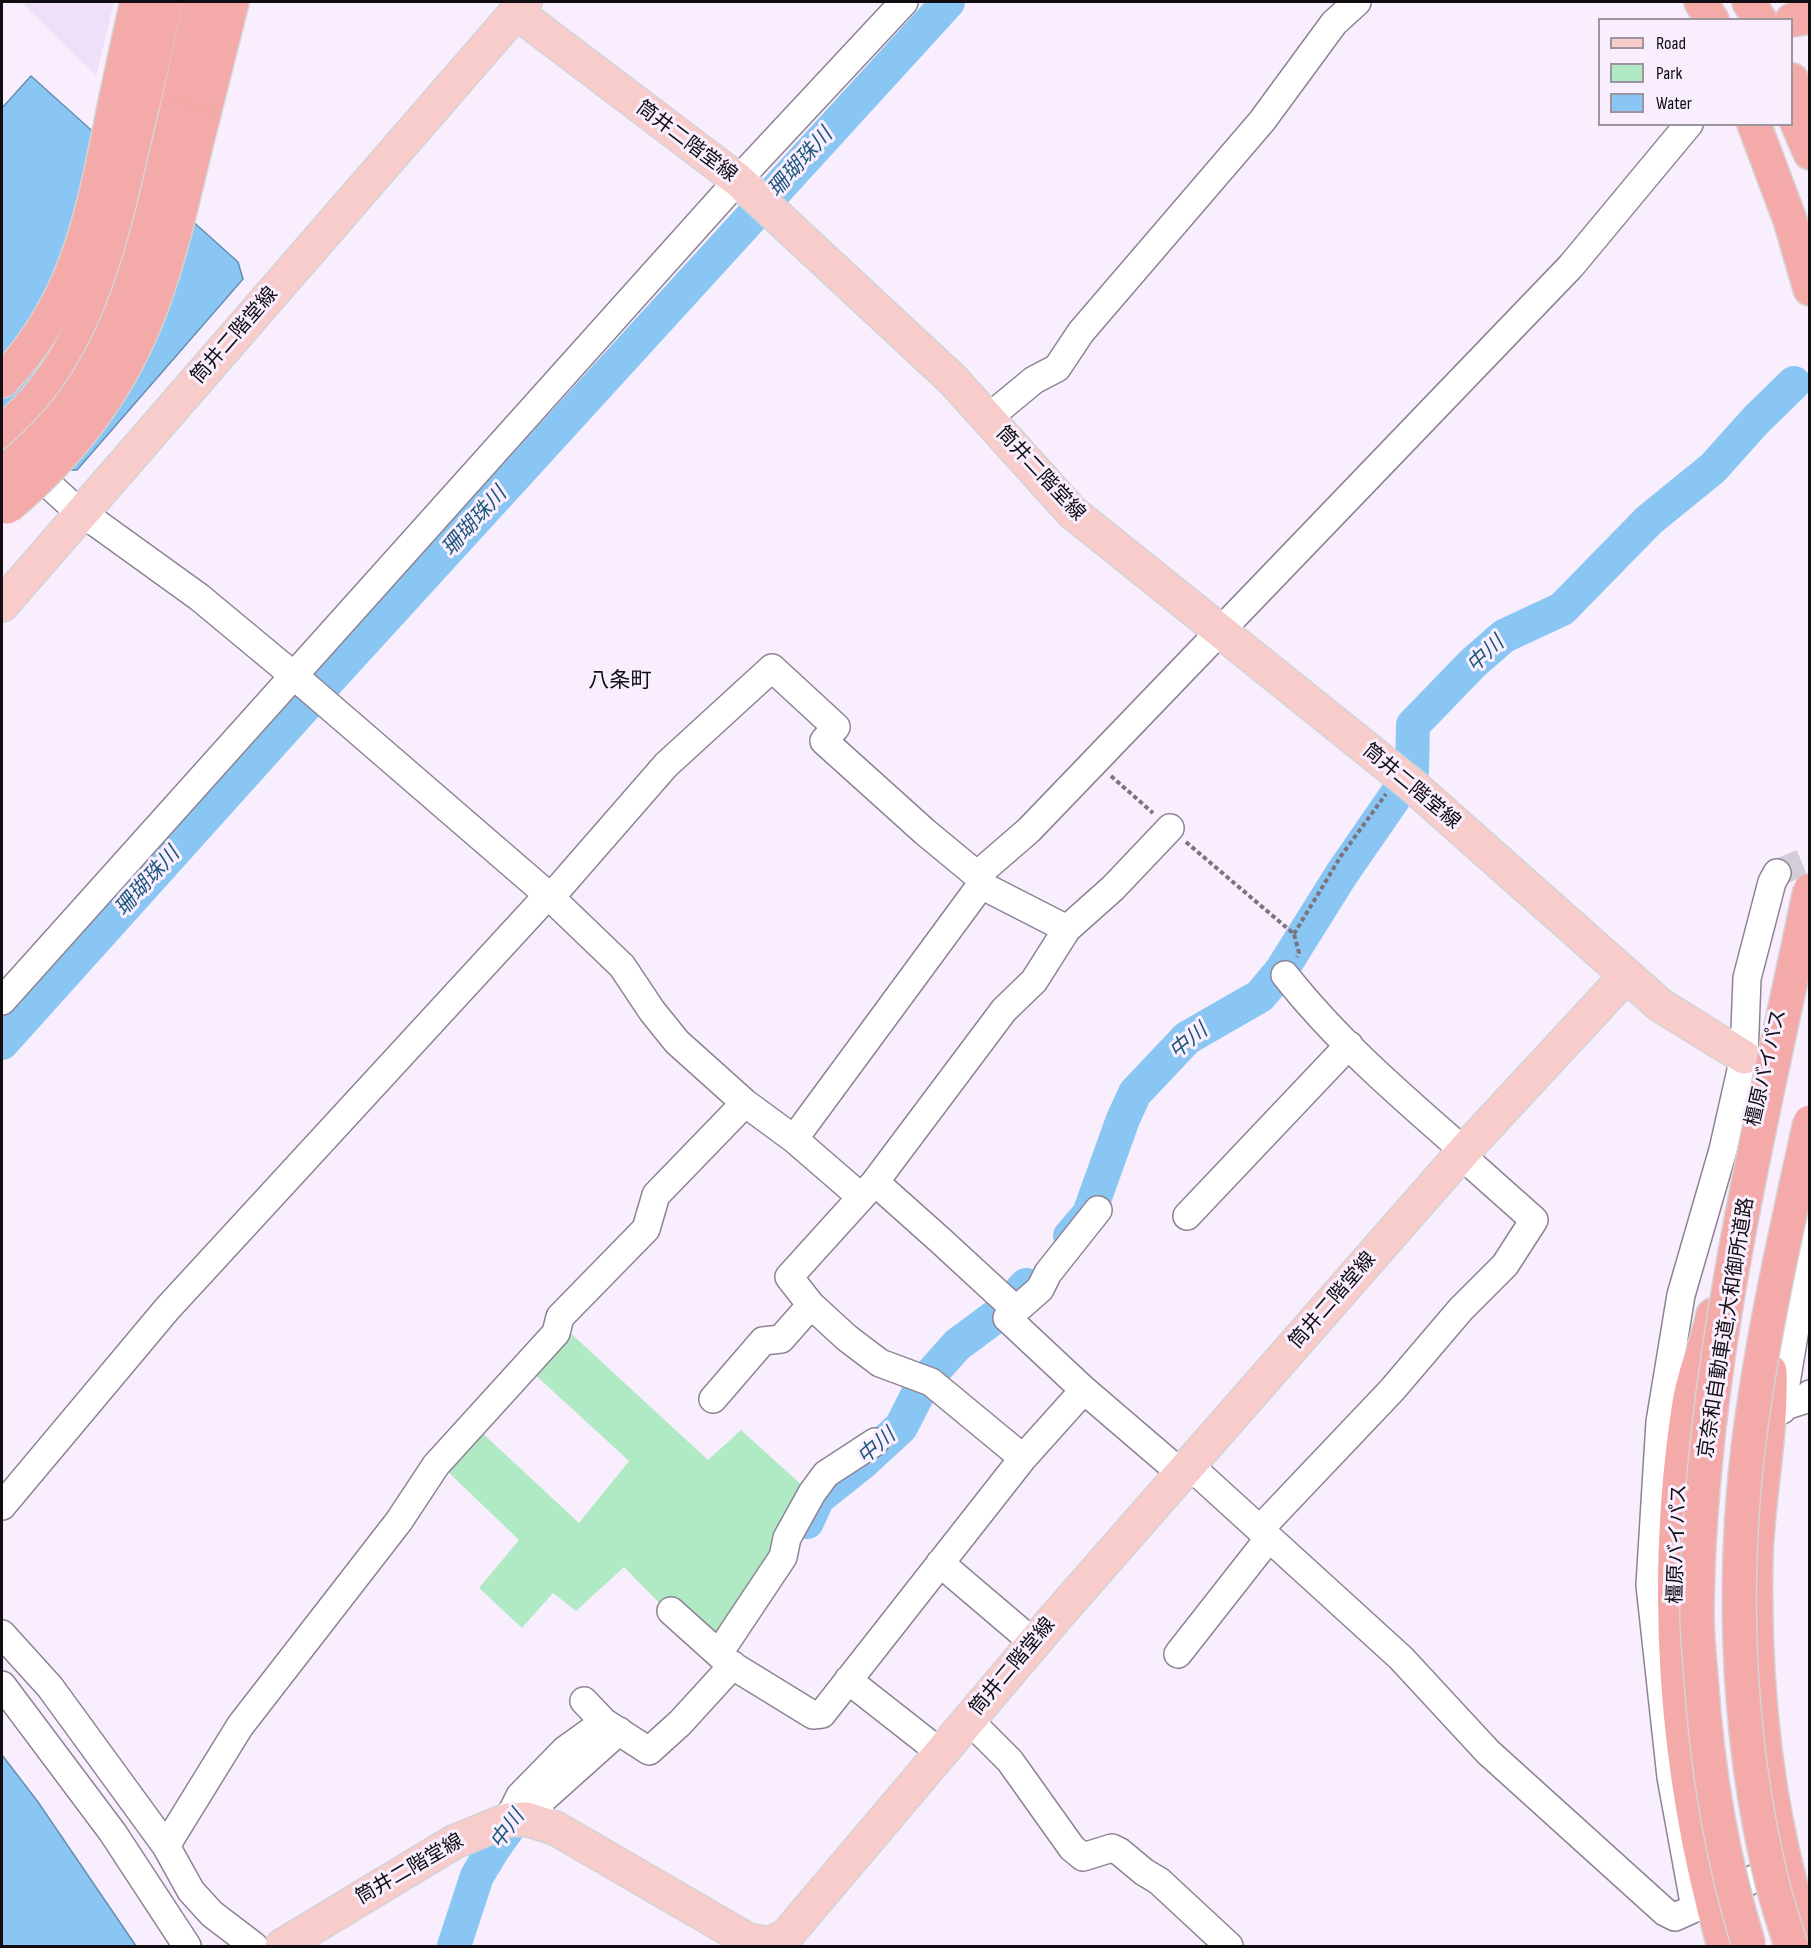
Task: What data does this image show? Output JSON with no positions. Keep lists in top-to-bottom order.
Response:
{
  "streets": {
    "highway": ["橿原バイパス", "京奈和自動車道;大和御所道路"],
    "main road": ["筒井二階堂線"]
  },
  "districts": ["八条町"],
  "water": ["珊瑚珠川", "中川"],
  "legend": ["Road", "Park", "Water"]
}
